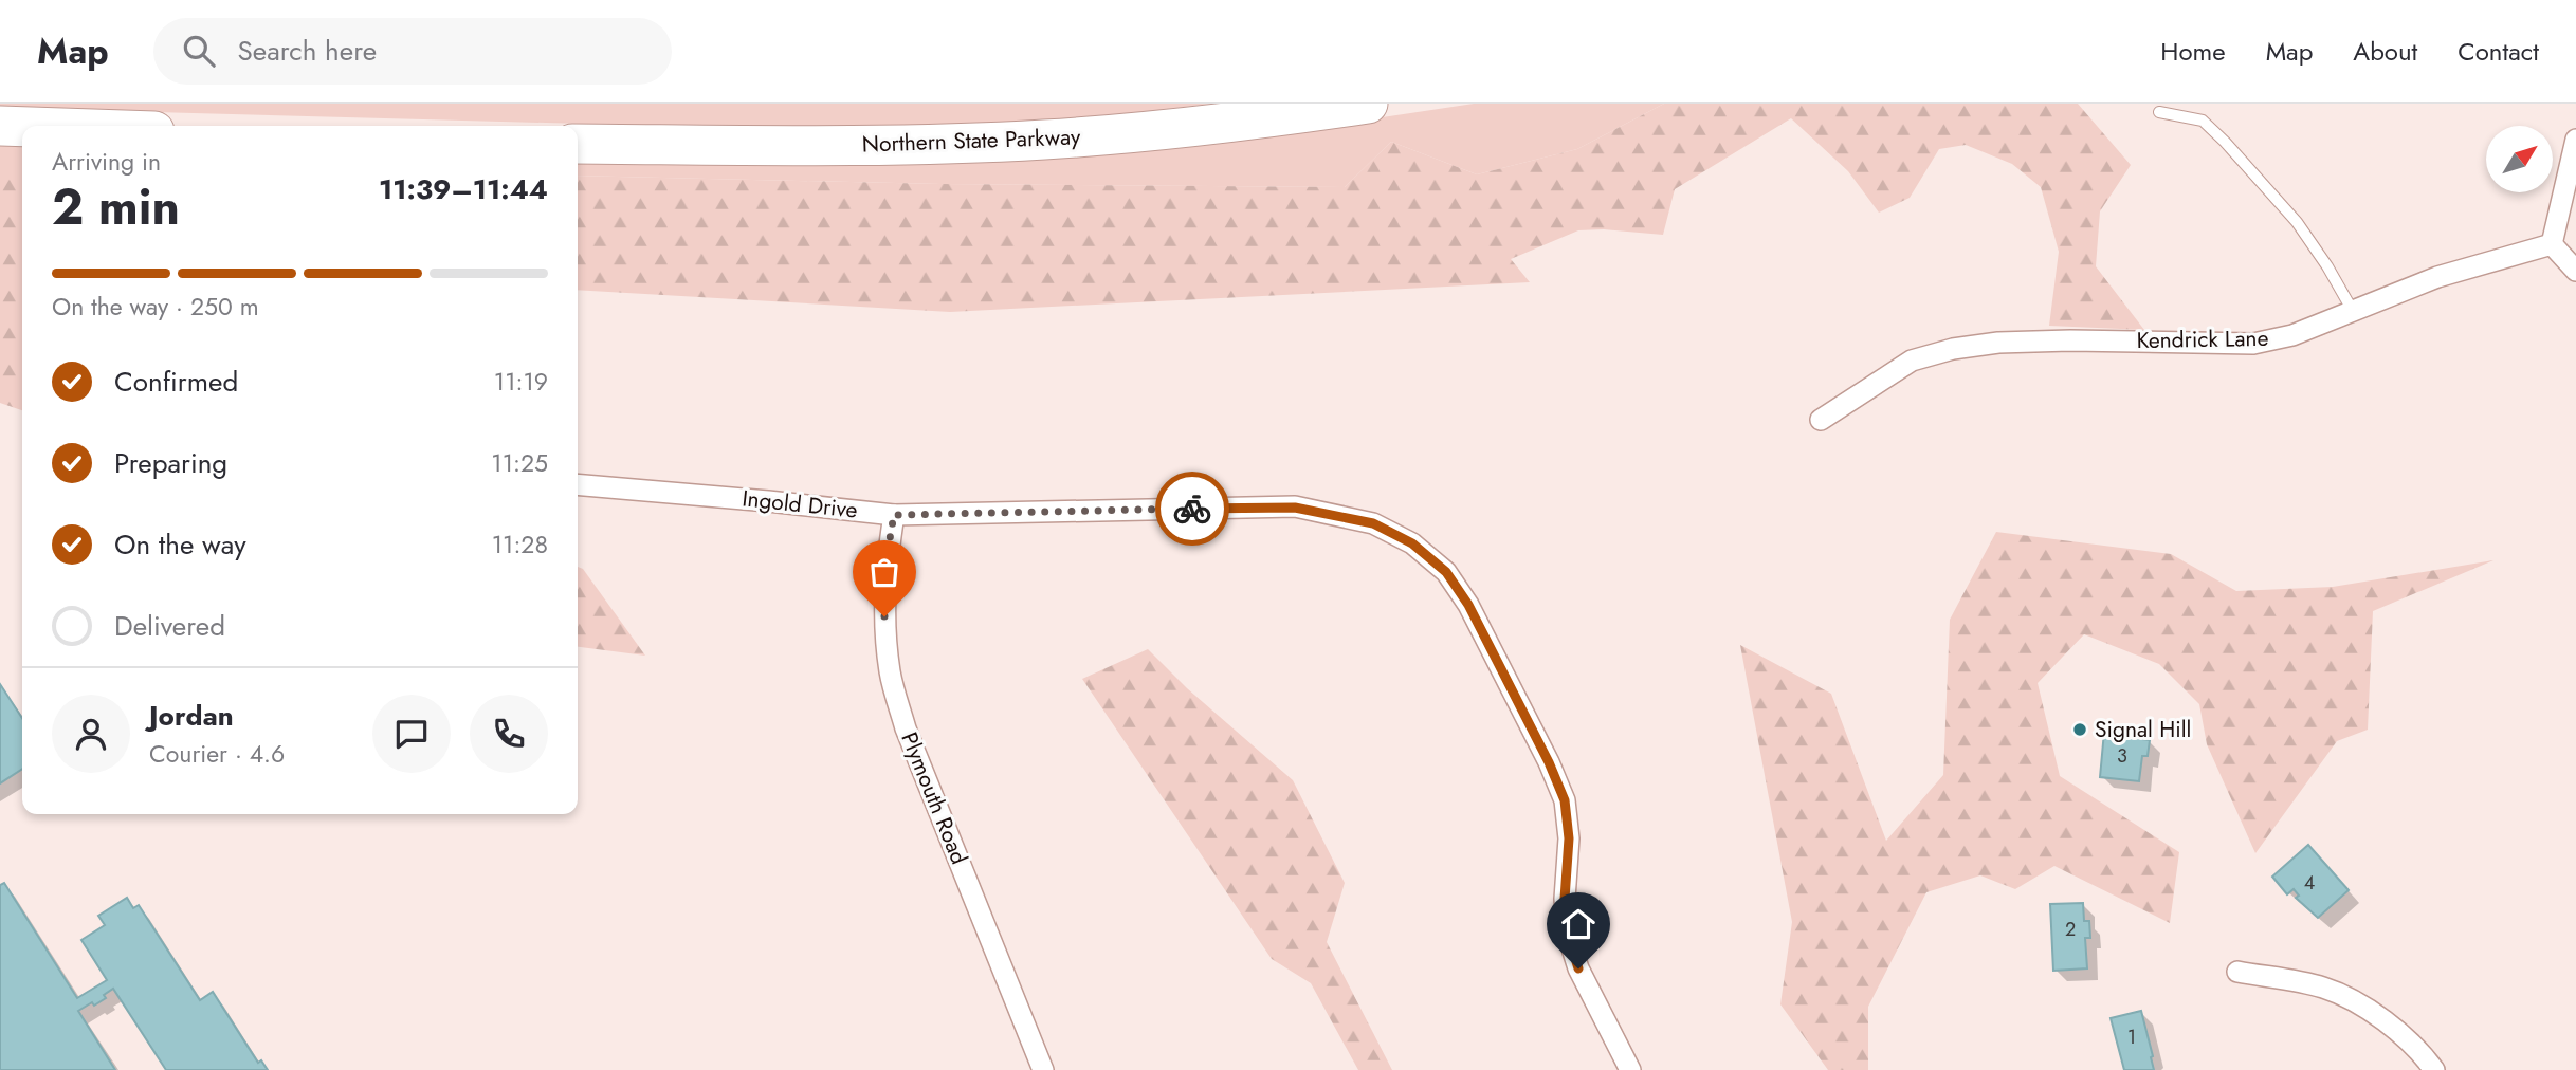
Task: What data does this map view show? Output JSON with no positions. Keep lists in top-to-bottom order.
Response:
{
  "streets": {
    "highway": ["Northern State Parkway"],
    "street": ["Kendrick Lane", "Ingold Drive", "Plymouth Road"]
  },
  "crossings": [
    ["Ingold Drive", "Plymouth Road"]
  ],
  "places": ["Signal Hill"],
  "house_numbers": [
    "3",
    "4",
    "2",
    "1"
  ],
  "north": "top right",
  "page": {
    "header": "Map",
    "search": "Search here",
    "nav": [
      "Home",
      "Map",
      "About",
      "Contact"
    ],
    "heading": ["2 min", "Arriving in", "11:39–11:44"],
    "panel": ["Jordan", "Courier · 4.6"],
    "bar": "On the way · 250 m",
    "list": [
      ["Confirmed", "11:19"],
      ["Preparing", "11:25"],
      ["On the way", "11:28"],
      "Delivered"
    ]
  }
}
